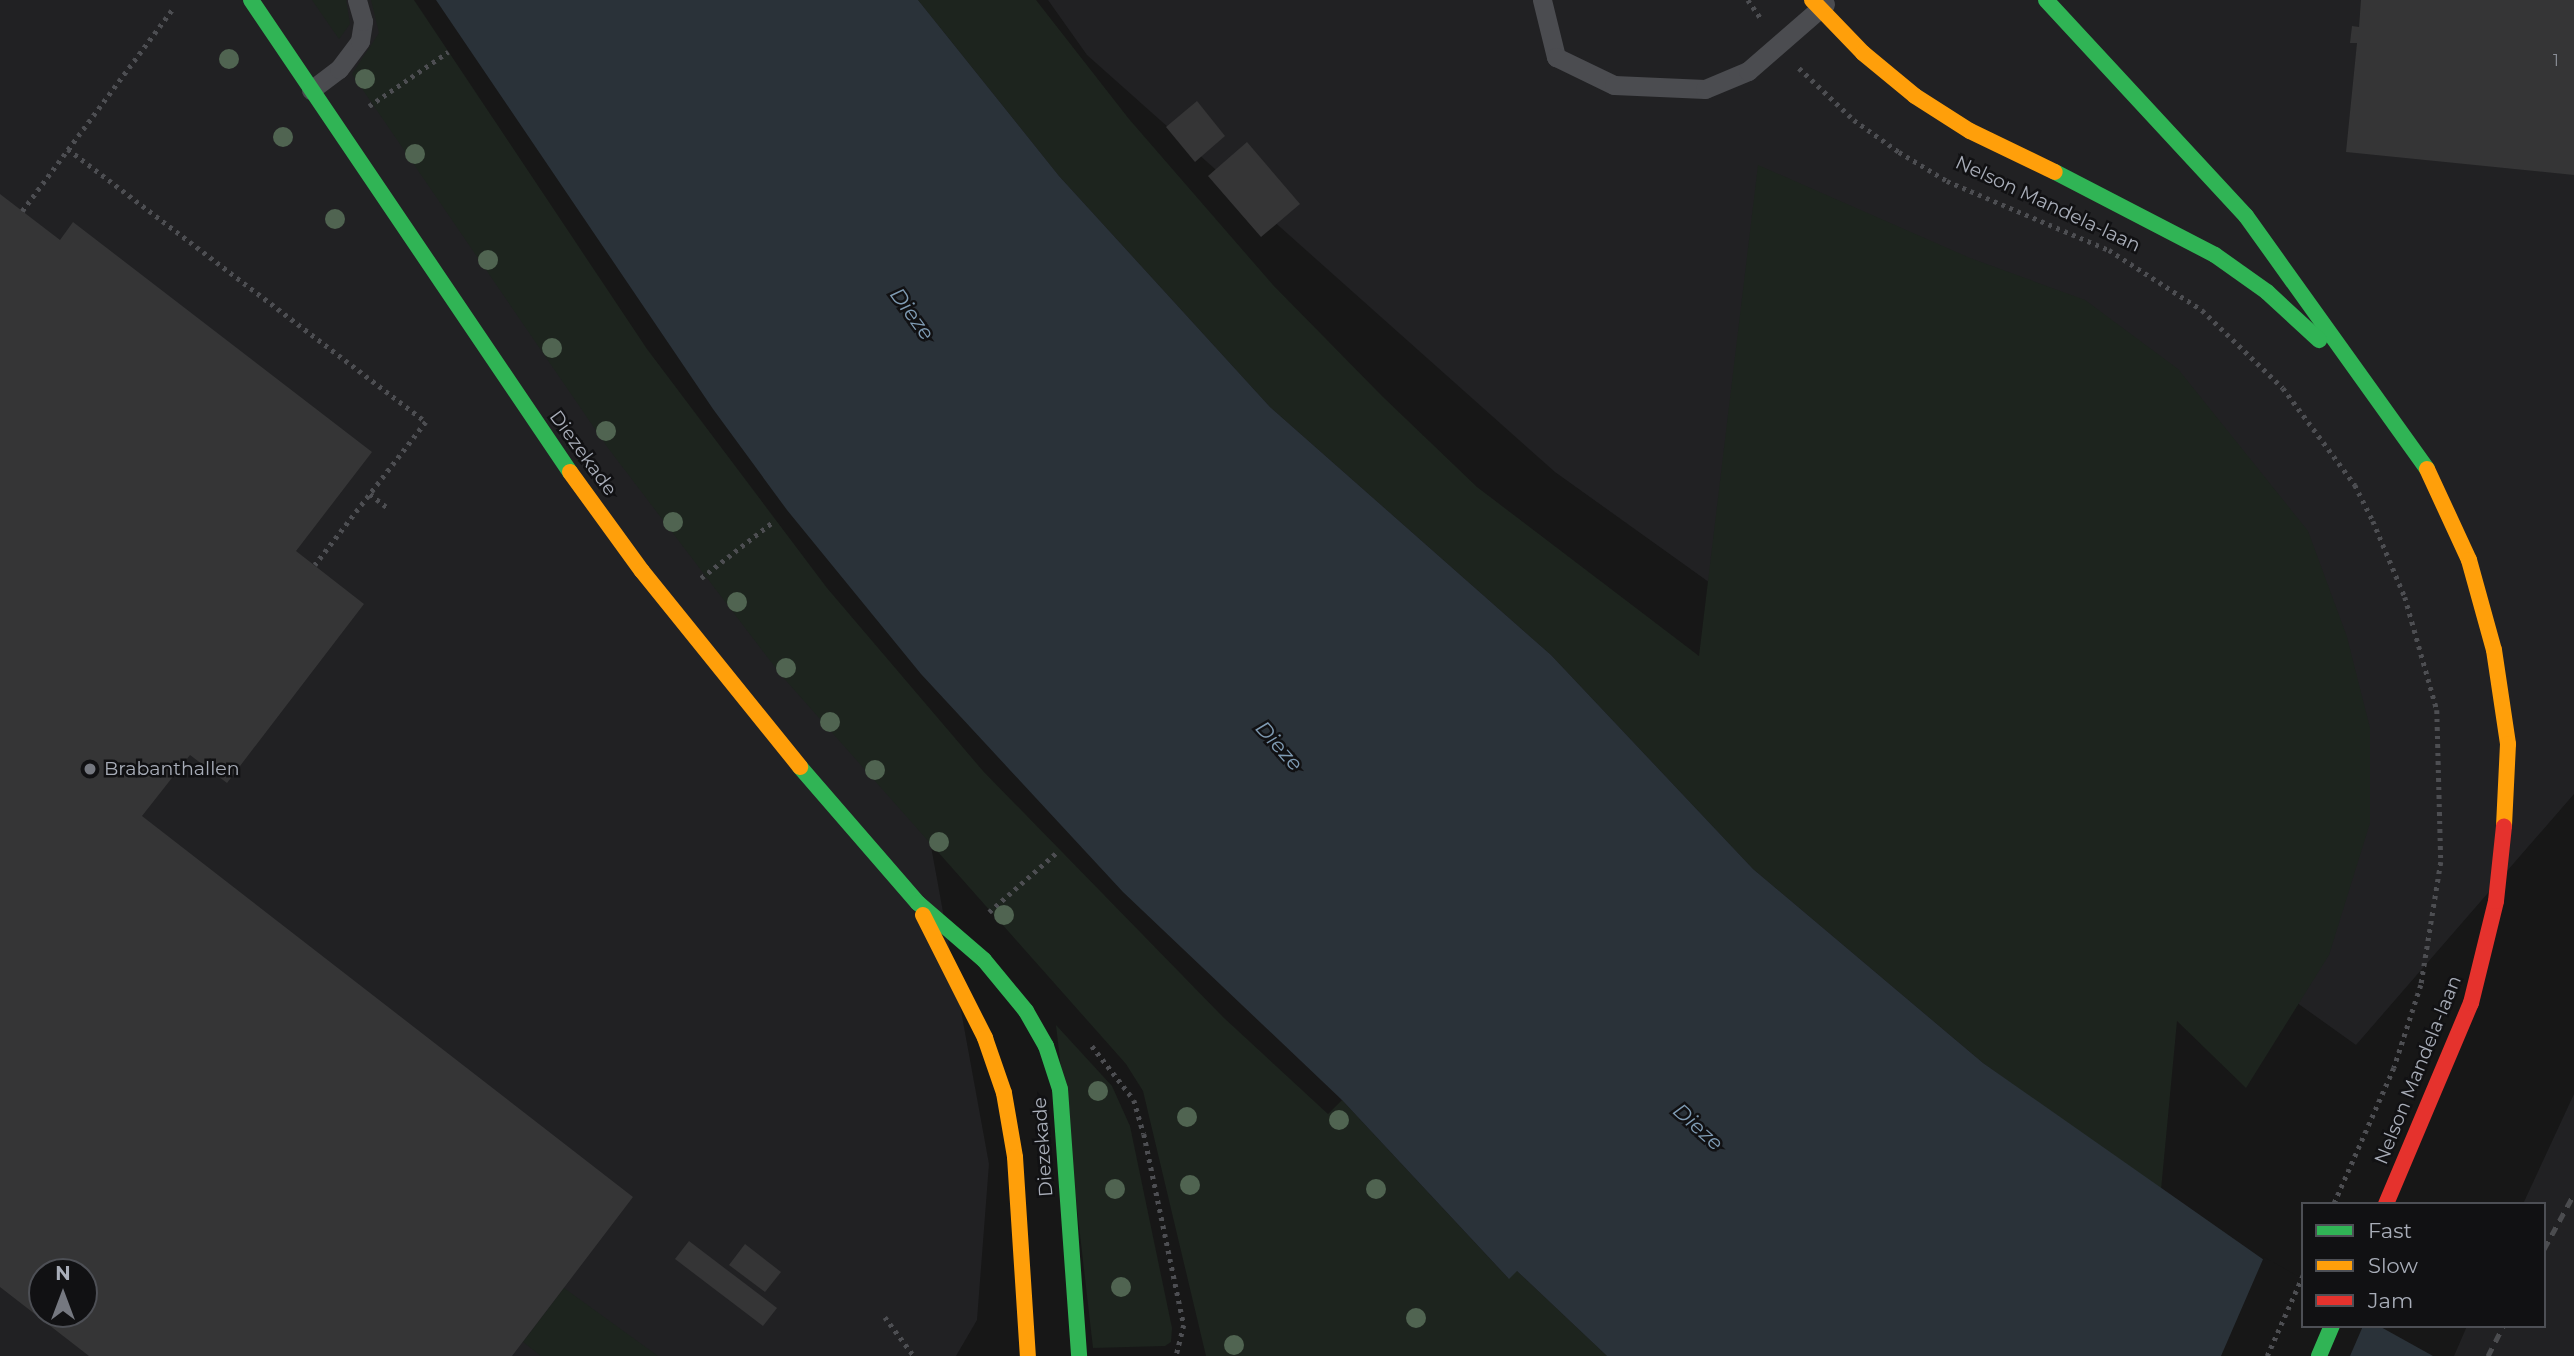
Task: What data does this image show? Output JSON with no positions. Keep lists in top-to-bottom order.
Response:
{
  "streets": {
    "street": ["Nelson Mandela-laan", "Diezekade"]
  },
  "water": ["Dieze"],
  "places": ["Brabanthallen"],
  "house_numbers": ["1"],
  "legend": ["Fast", "Slow", "Jam"],
  "north": "top"
}
